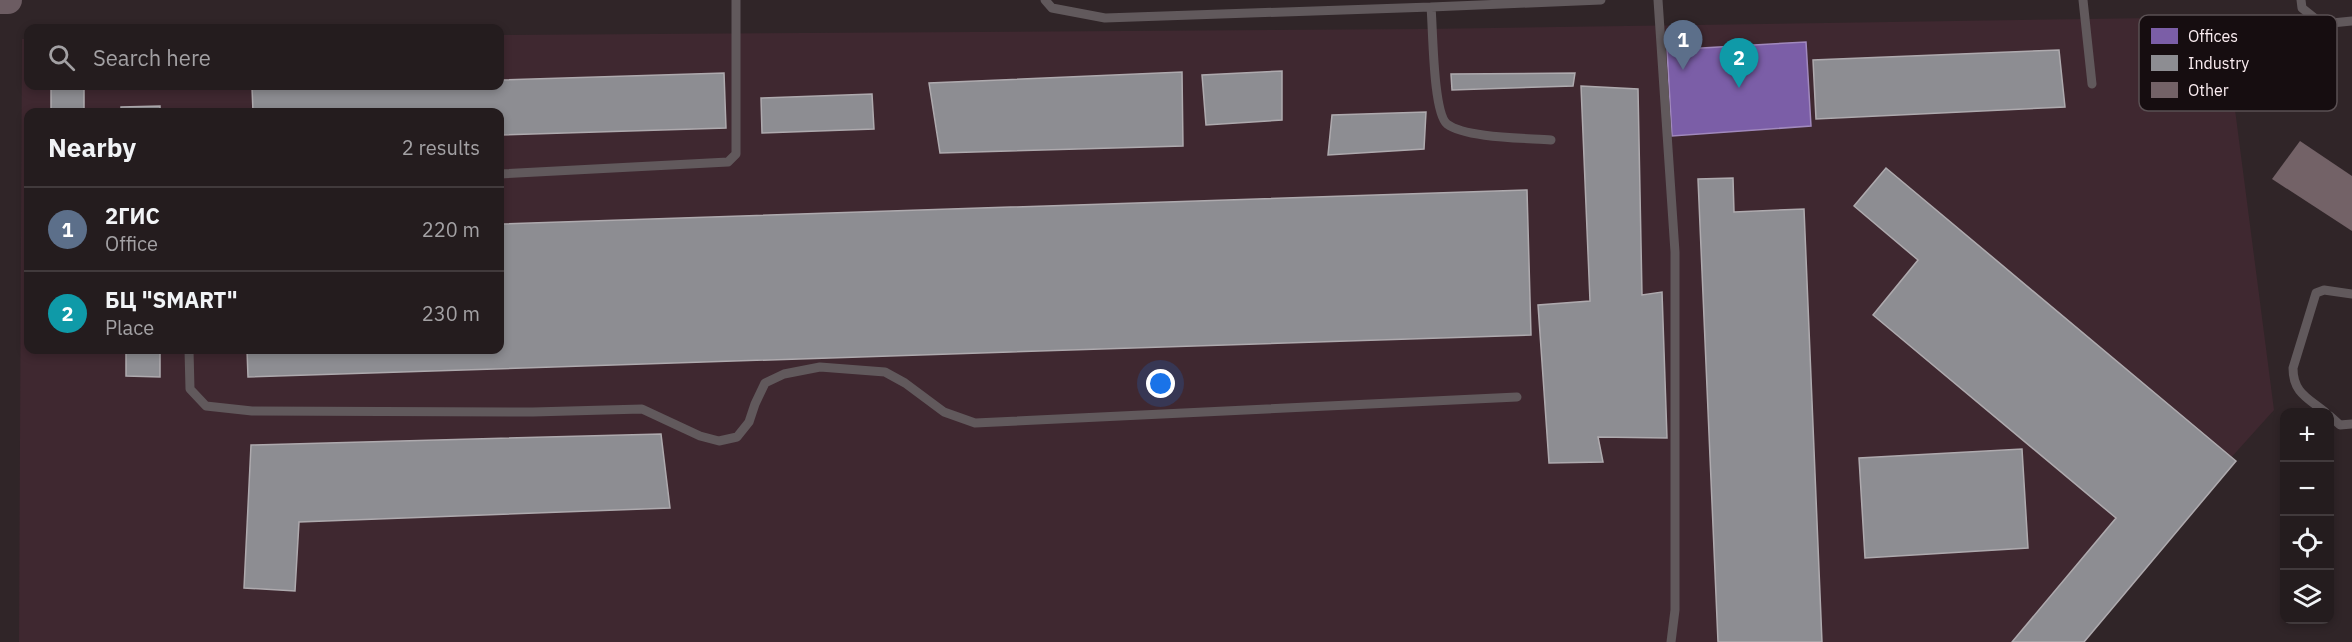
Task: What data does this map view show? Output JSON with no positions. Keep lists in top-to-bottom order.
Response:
{
  "legend": ["Offices", "Industry", "Other"],
  "page": {
    "pins": ["1", "2"],
    "search": "Search here",
    "heading": ["Nearby", "2 results"],
    "list": [
      {
        "mark": "1",
        "name": "2ГИС",
        "note": "Office",
        "value": "220 m"
      },
      {
        "mark": "2",
        "name": "БЦ \"SMART\"",
        "note": "Place",
        "value": "230 m"
      }
    ],
    "map_buttons": ["+", "−"]
  }
}
